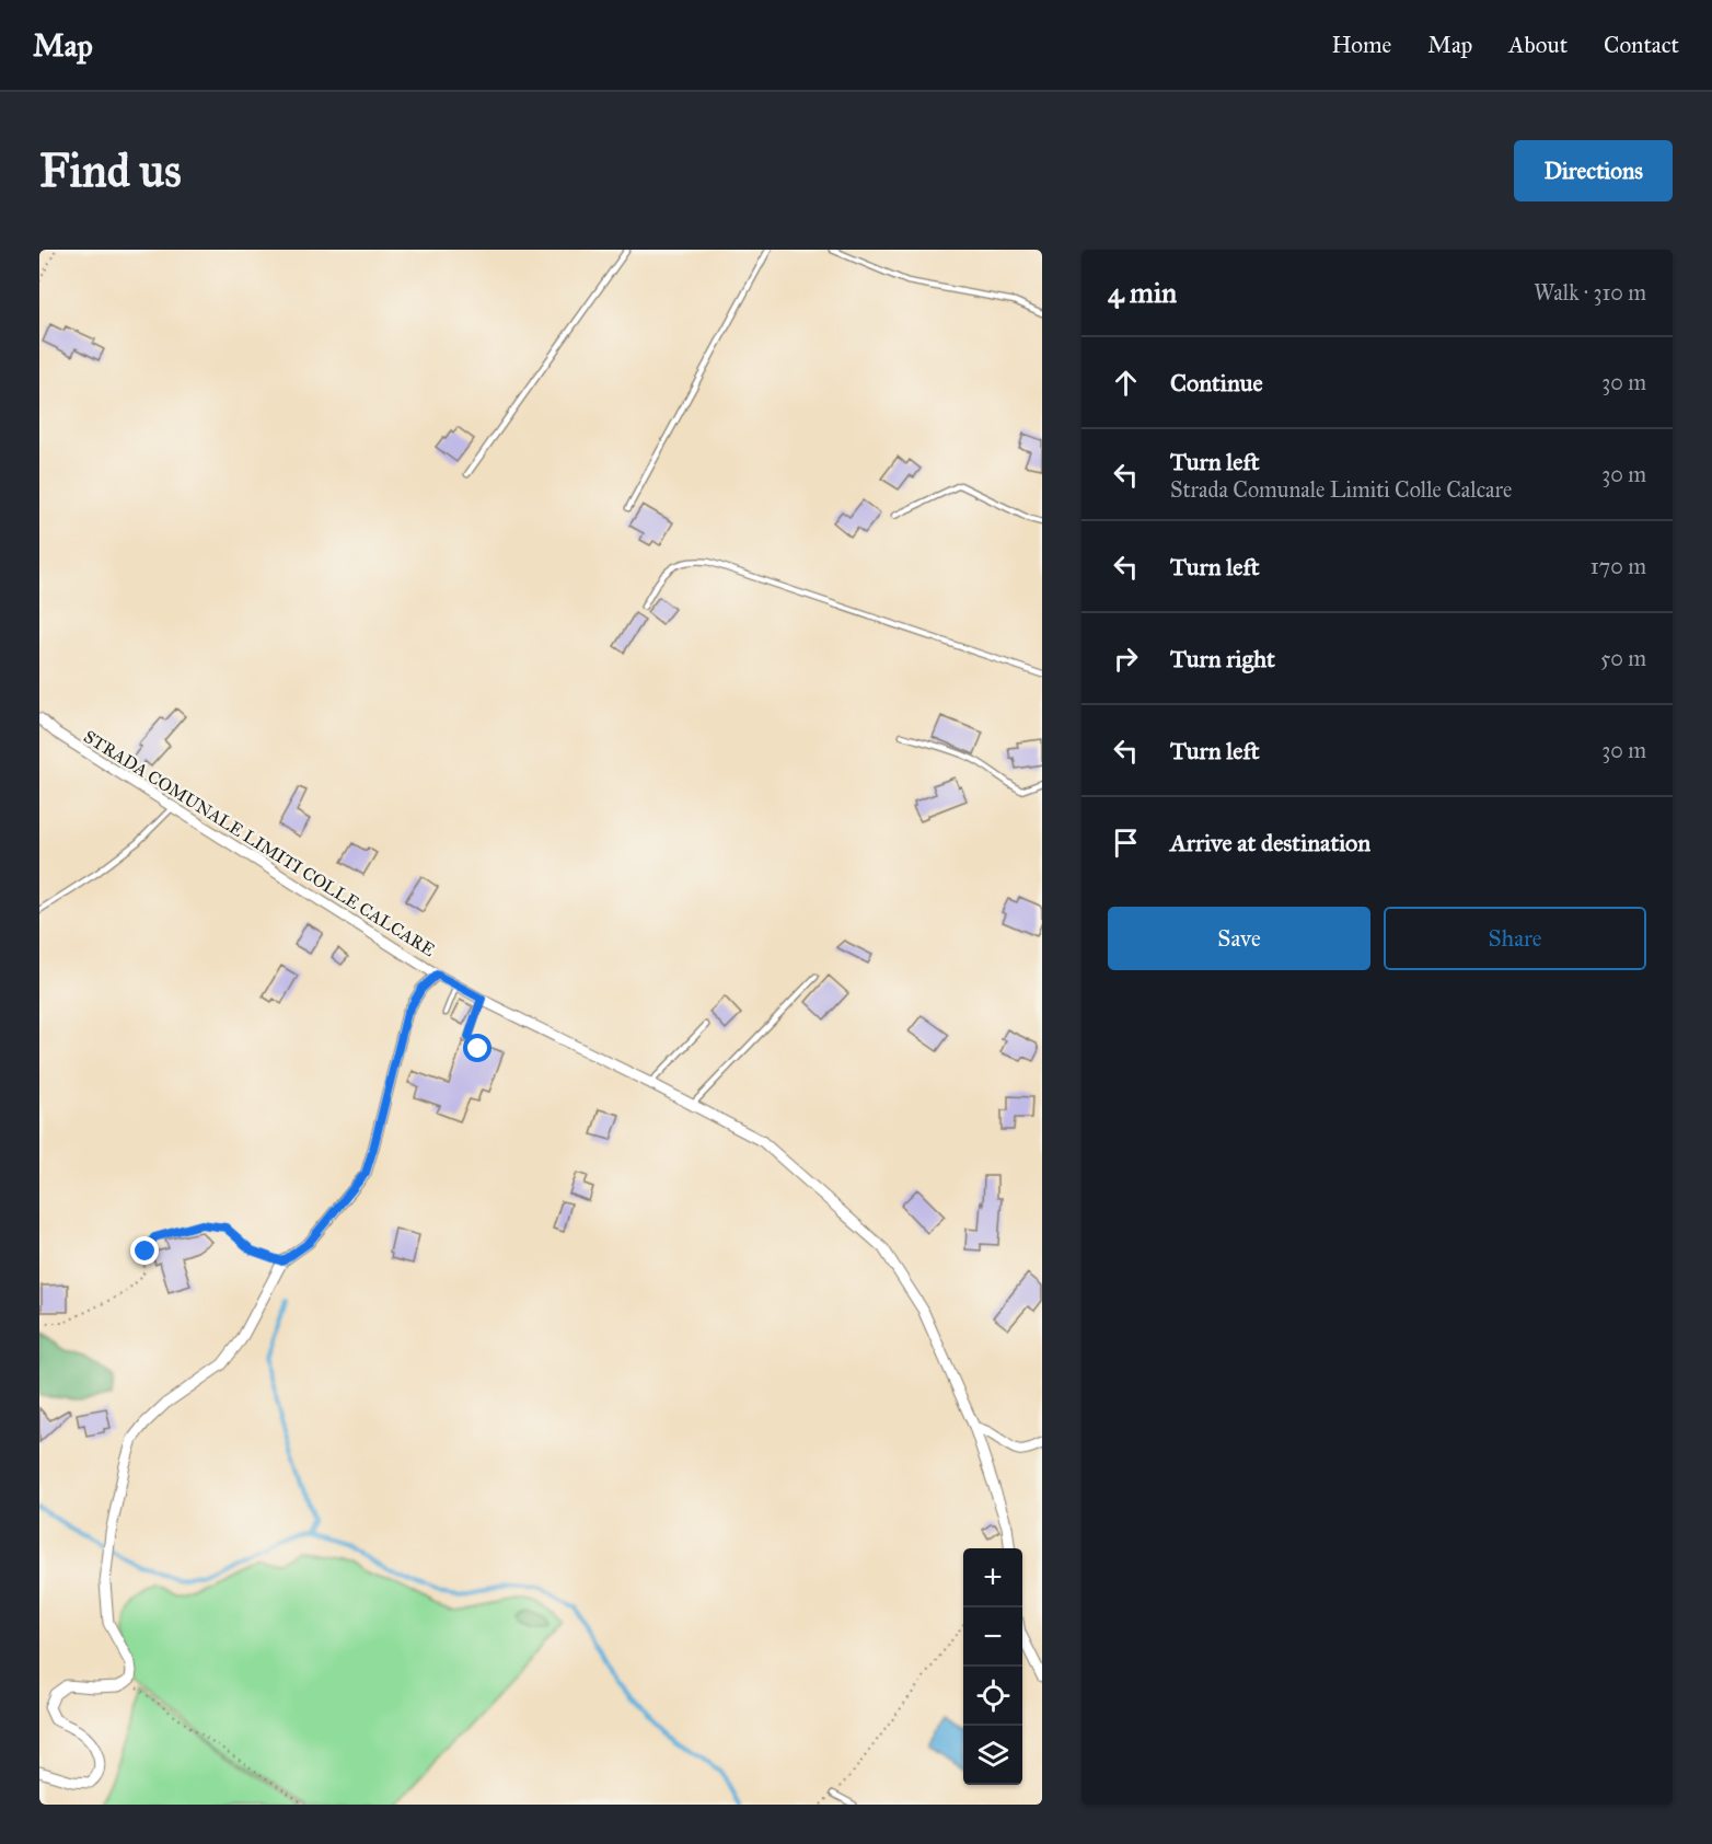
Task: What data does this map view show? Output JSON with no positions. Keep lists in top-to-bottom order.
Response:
{
  "streets": {
    "street": ["STRADA COMUNALE LIMITI COLLE CALCARE"]
  },
  "page": {
    "header": "Map",
    "nav": [
      "Home",
      "Map",
      "About",
      "Contact"
    ],
    "buttons": [
      "Directions",
      ["Save", "Share"]
    ],
    "title": "Find us",
    "heading": ["4 min", "Walk · 310 m"],
    "list": [
      ["Continue", "30 m"],
      ["Turn left", "Strada Comunale Limiti Colle Calcare", "30 m"],
      ["Turn left", "170 m"],
      ["Turn right", "50 m"],
      ["Turn left", "30 m"],
      "Arrive at destination"
    ],
    "map_buttons": ["+", "−"]
  }
}
